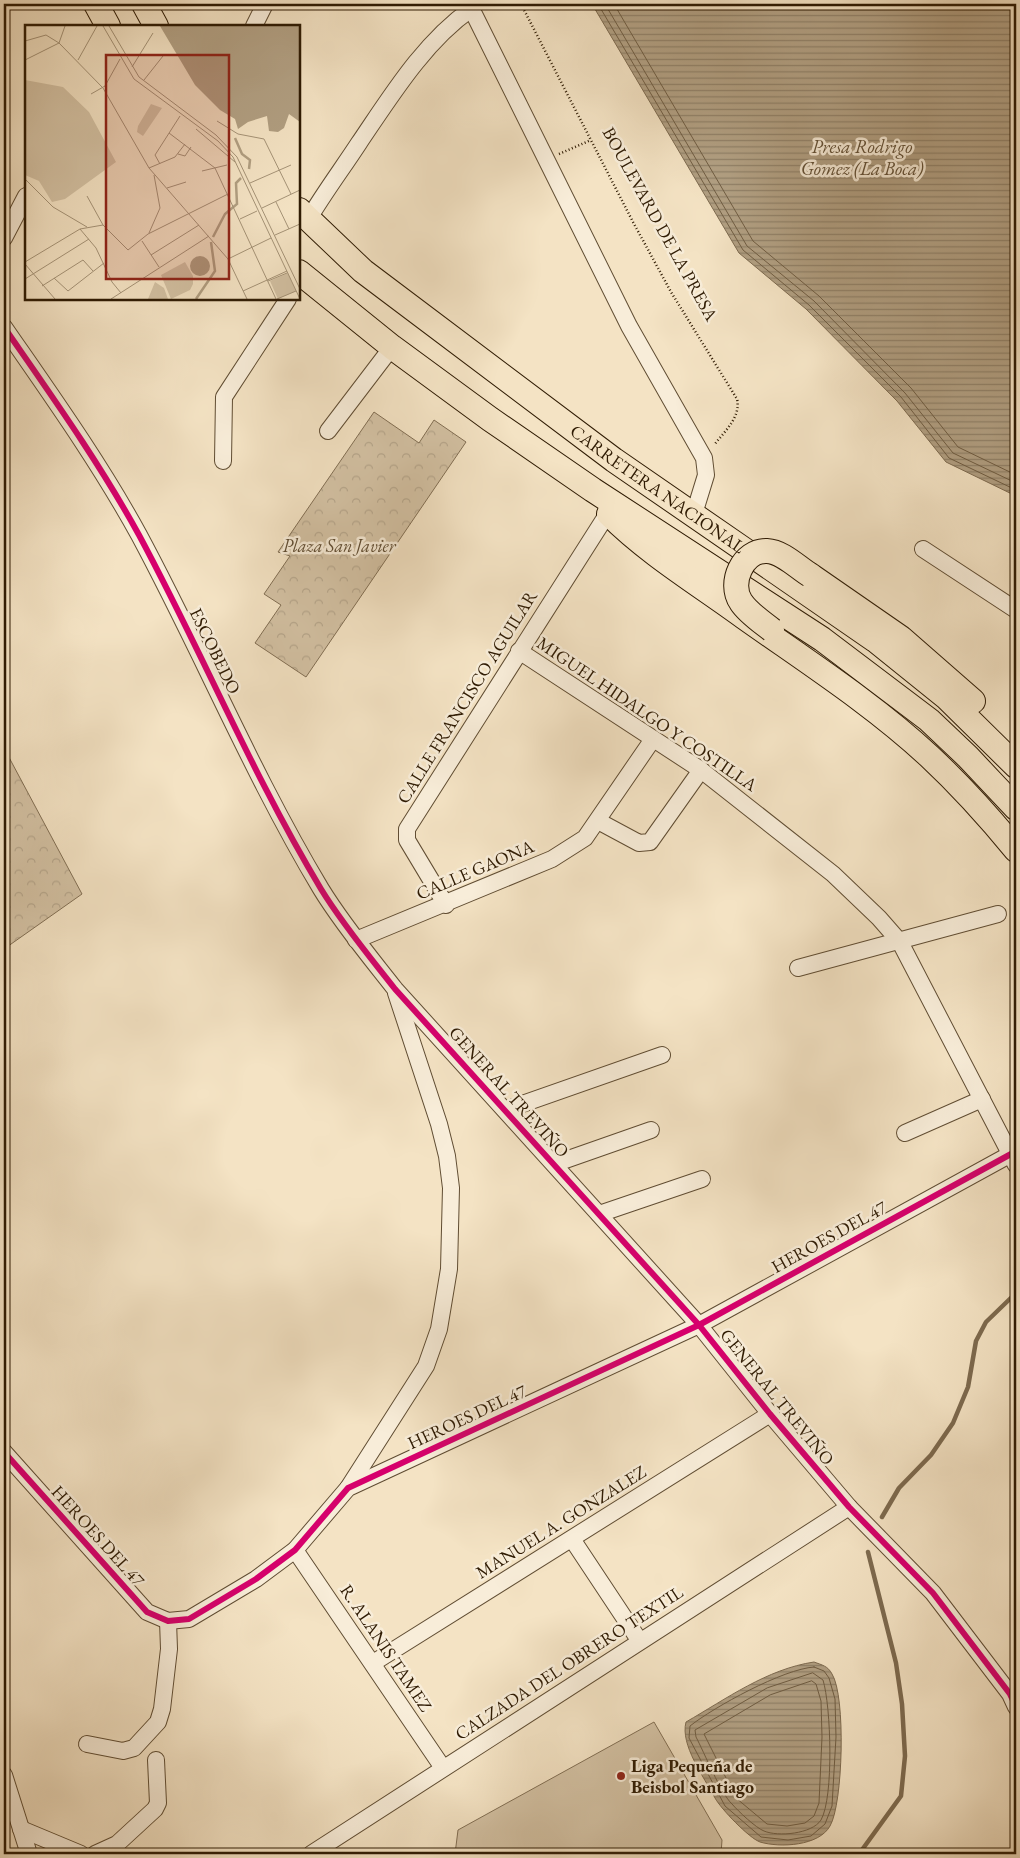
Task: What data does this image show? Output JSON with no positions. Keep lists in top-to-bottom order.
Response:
{
  "streets": {
    "highway": ["CARRETERA NACIONAL"],
    "street": [
      "ESCOBEDO",
      "CALLE FRANCISCO AGUILAR",
      "MIGUEL HIDALGO Y COSTILLA",
      "CALLE GAONA",
      "GENERAL TREVIÑO",
      "HEROES DEL 47",
      "MANUEL A. GONZALEZ",
      "R. ALANIS TAMEZ",
      "CALZADA DEL OBRERO TEXTIL"
    ],
    "path": ["BOULEVARD DE LA PRESA"]
  },
  "crossings": [
    ["ESCOBEDO", "CALLE GAONA"],
    ["ESCOBEDO", "GENERAL TREVIÑO"],
    ["CALLE FRANCISCO AGUILAR", "MIGUEL HIDALGO Y COSTILLA"],
    ["CALLE FRANCISCO AGUILAR", "CALLE GAONA"],
    ["MIGUEL HIDALGO Y COSTILLA", "CALLE GAONA"],
    ["MIGUEL HIDALGO Y COSTILLA", "HEROES DEL 47"],
    ["GENERAL TREVIÑO", "HEROES DEL 47"],
    ["GENERAL TREVIÑO", "MANUEL A. GONZALEZ"],
    ["GENERAL TREVIÑO", "CALZADA DEL OBRERO TEXTIL"],
    ["HEROES DEL 47", "R. ALANIS TAMEZ"],
    ["MANUEL A. GONZALEZ", "R. ALANIS TAMEZ"],
    ["R. ALANIS TAMEZ", "CALZADA DEL OBRERO TEXTIL"]
  ],
  "water": ["Presa Rodrigo Gomez (La Boca)"],
  "parks": ["Plaza San Javier"],
  "places": ["Liga Pequeña de Beisbol Santiago"]
}
